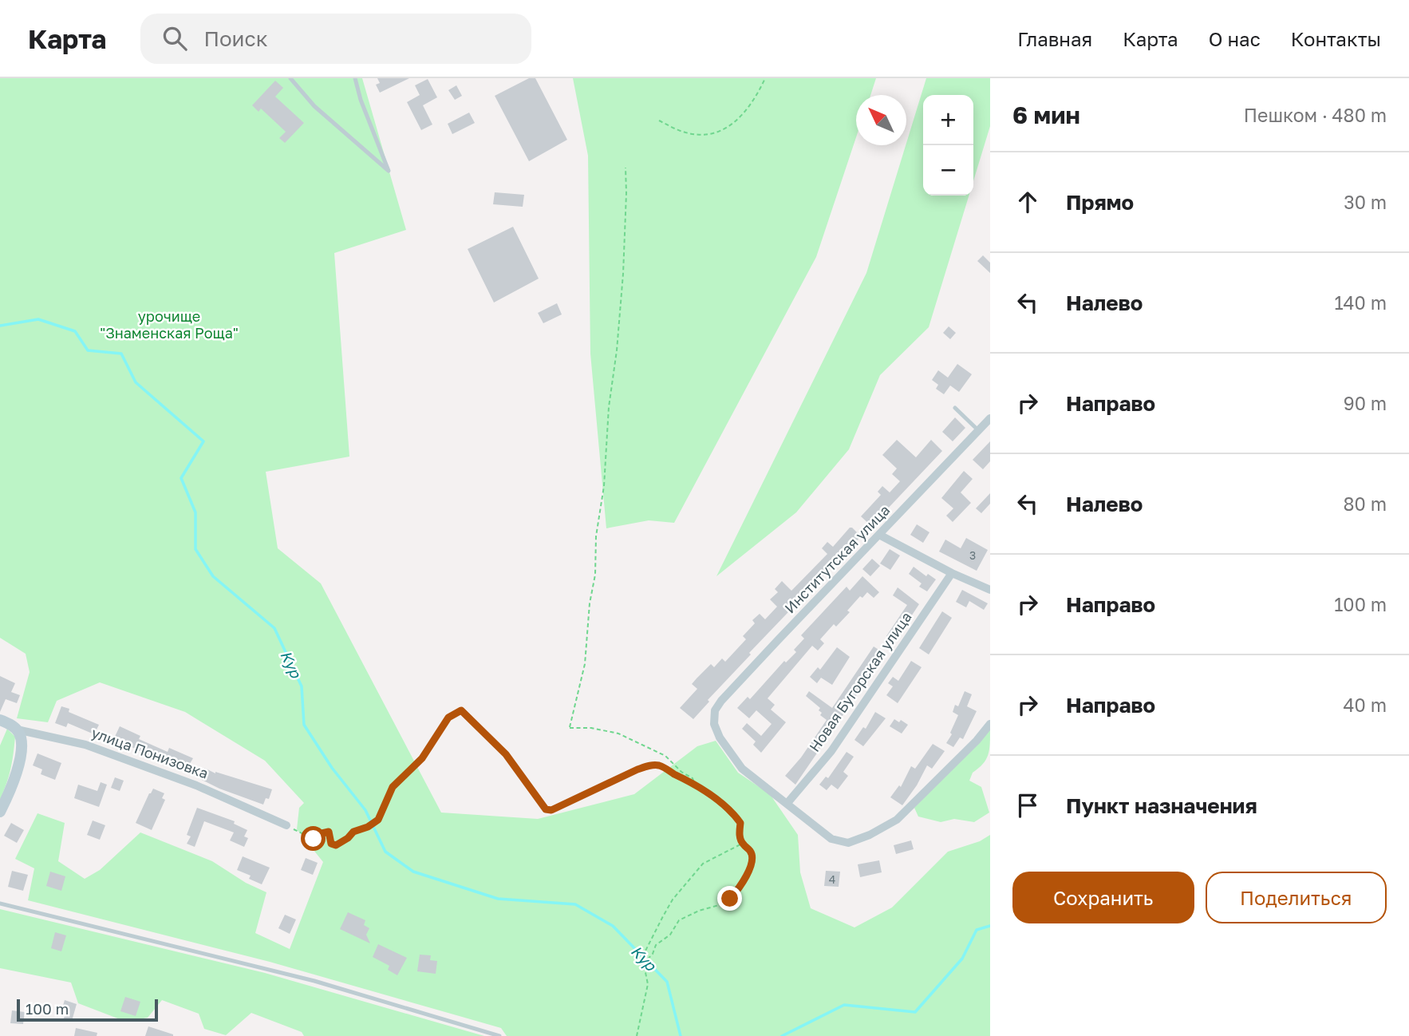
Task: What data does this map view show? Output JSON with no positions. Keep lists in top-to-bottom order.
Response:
{
  "streets": {
    "main road": ["улица Понизовка"],
    "street": ["Институтская улица", "Новая Бугорская улица"]
  },
  "crossings": [
    ["Институтская улица", "Новая Бугорская улица"]
  ],
  "water": ["Кур"],
  "parks": ["урочище \"Знаменская Роща\""],
  "house_numbers": ["3", "4"],
  "scale_bar": "100 m",
  "north": "top left",
  "page": {
    "header": "Карта",
    "search": "Поиск",
    "nav": [
      "Главная",
      "Карта",
      "О нас",
      "Контакты"
    ],
    "heading": ["6 мин", "Пешком · 480 m"],
    "map_buttons": ["+", "−"],
    "list": [
      ["Прямо", "30 m"],
      ["Налево", "140 m"],
      ["Направо", "90 m"],
      ["Налево", "80 m"],
      ["Направо", "100 m"],
      ["Направо", "40 m"],
      "Пункт назначения"
    ],
    "buttons": ["Сохранить", "Поделиться"],
    "scale": "100 m"
  }
}
